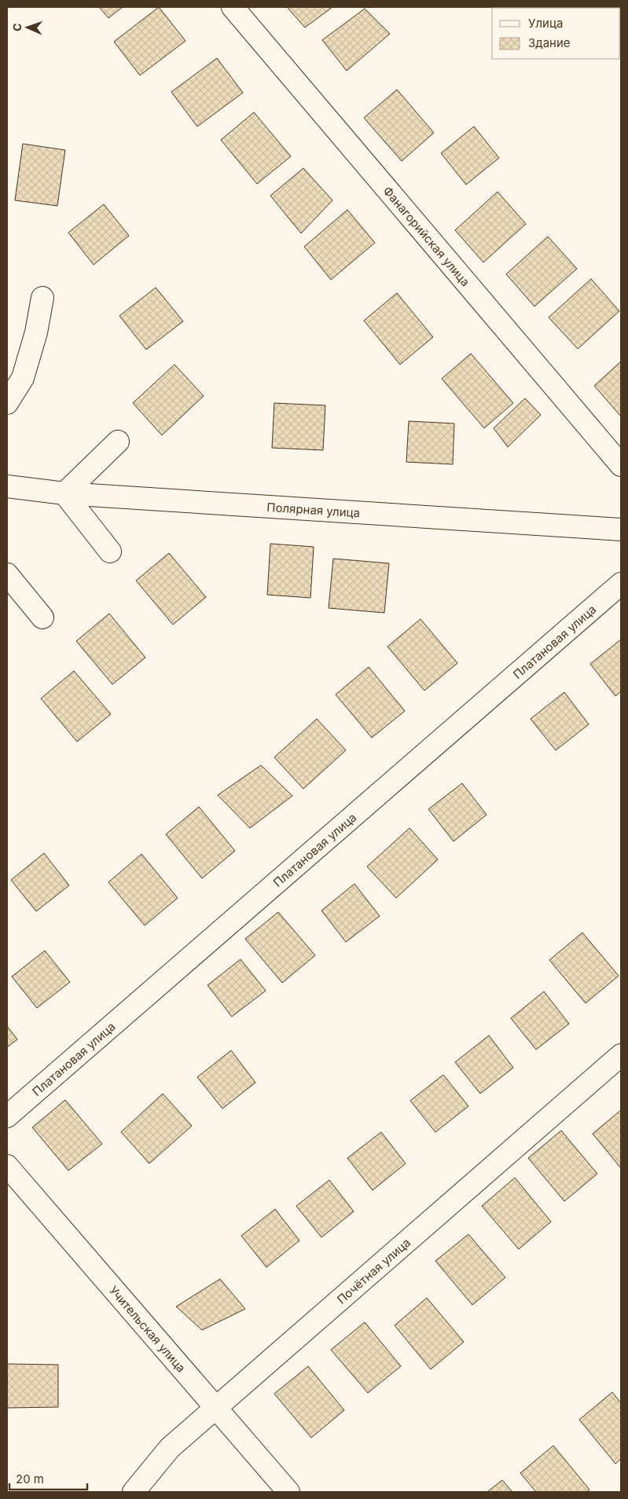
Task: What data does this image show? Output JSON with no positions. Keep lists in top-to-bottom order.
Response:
{
  "streets": {
    "street": [
      "Фанагорийская улица",
      "Полярная улица",
      "Платановая улица",
      "Почётная улица",
      "Учительская улица"
    ]
  },
  "crossings": [
    ["Почётная улица", "Учительская улица"]
  ],
  "legend": ["Улица", "Здание"],
  "scale_bar": "20 m",
  "north": "left"
}
